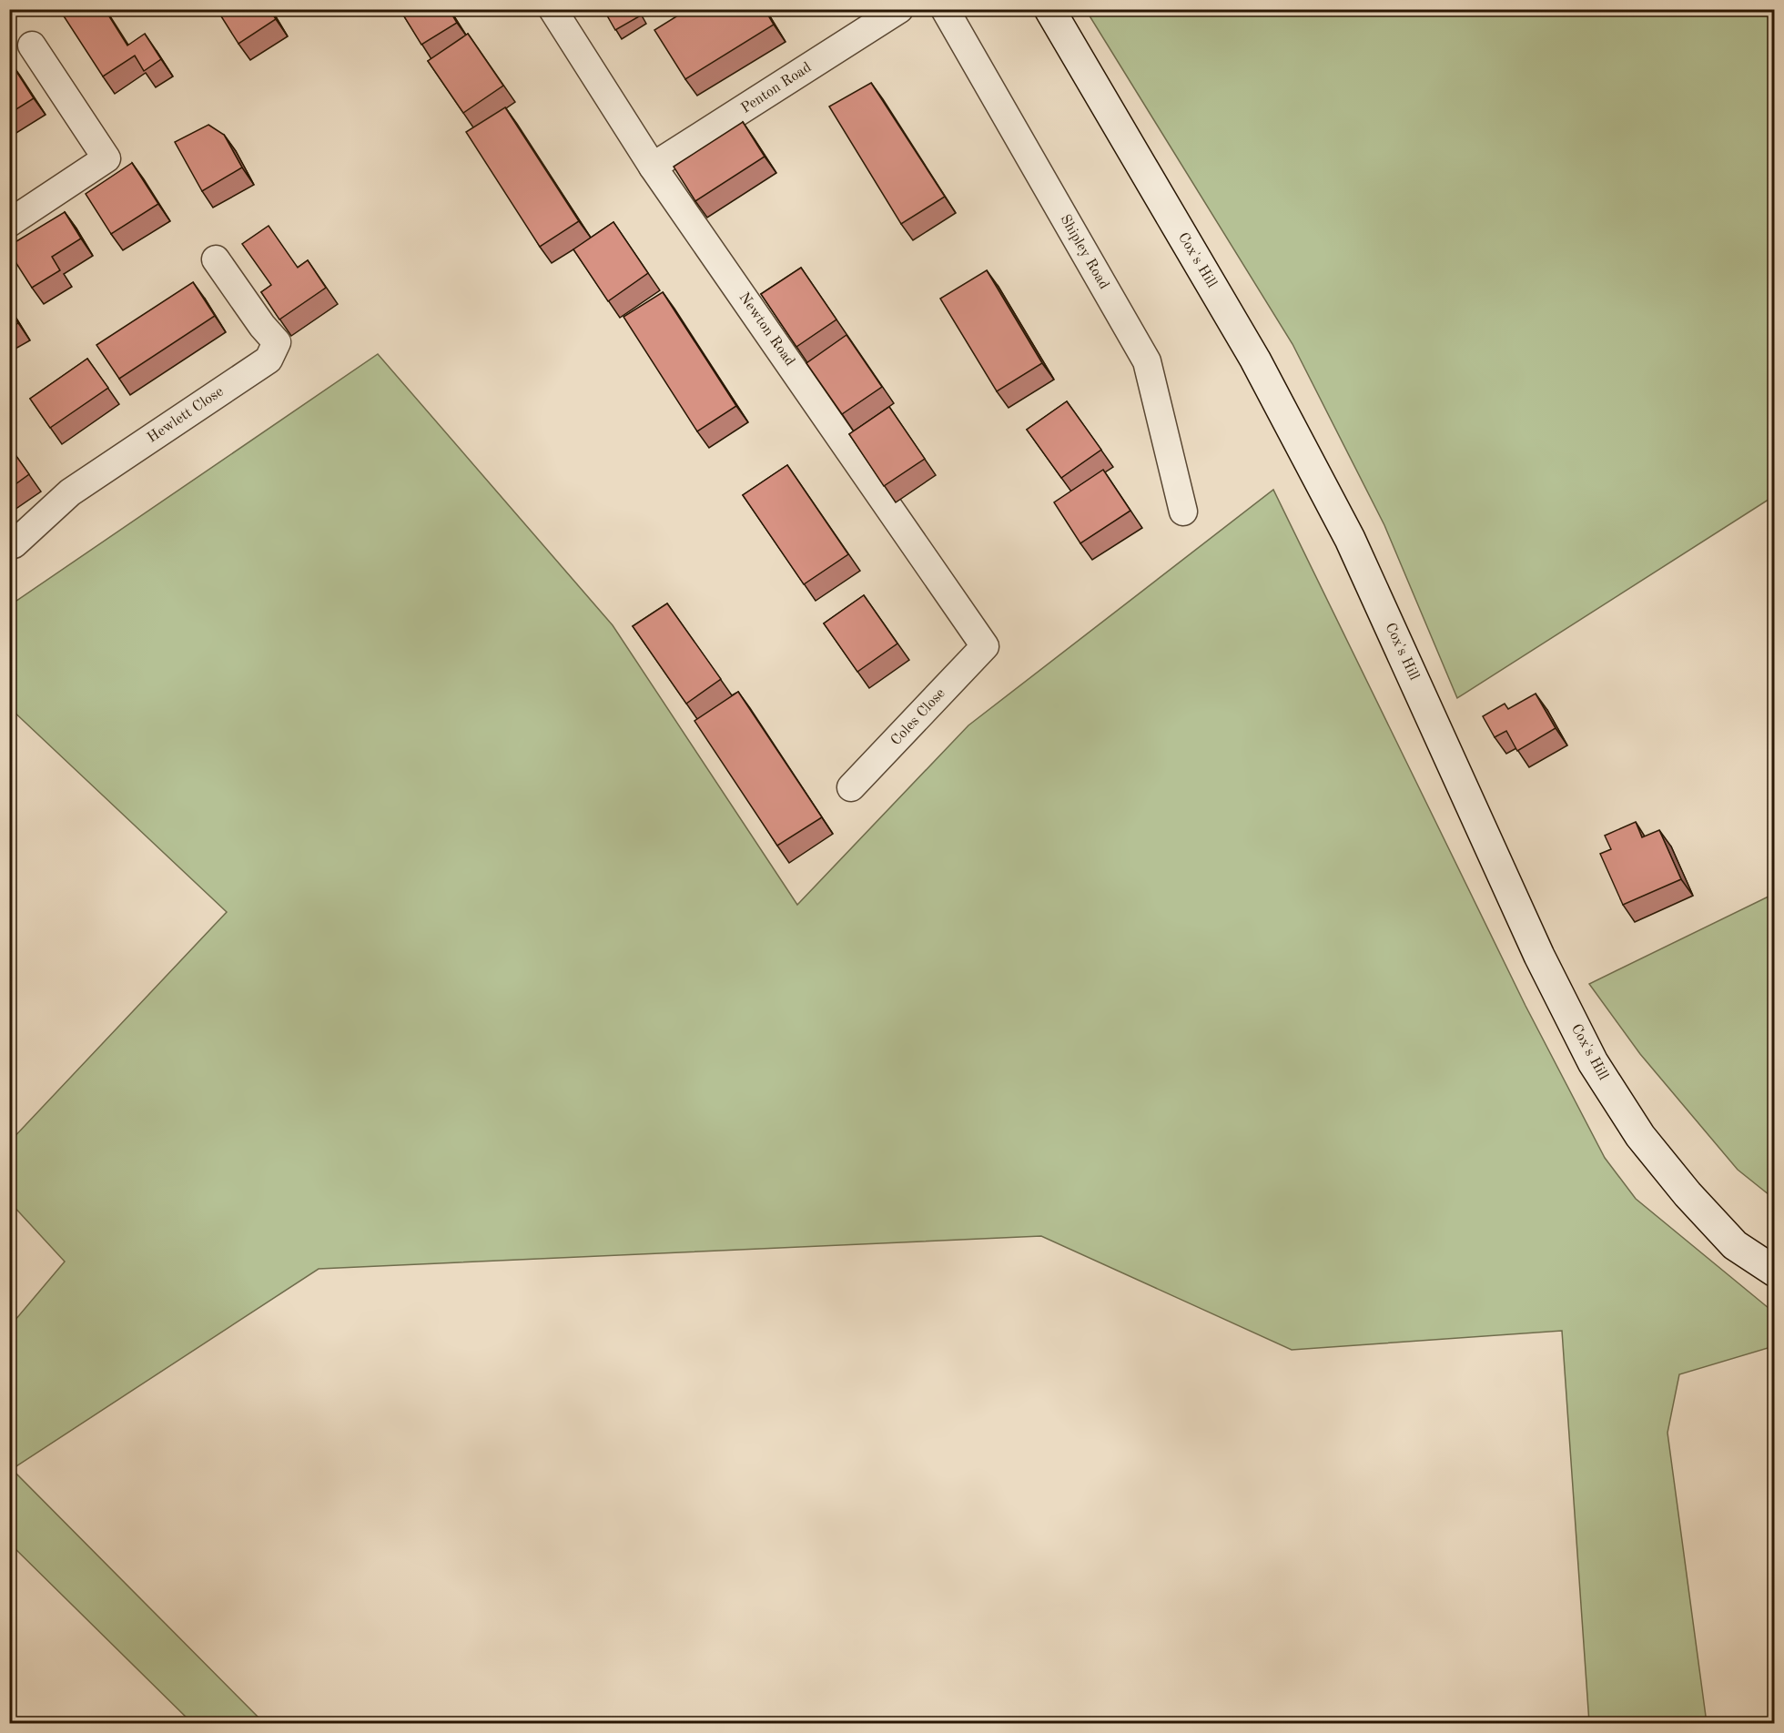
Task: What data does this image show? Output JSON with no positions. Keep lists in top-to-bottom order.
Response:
{
  "streets": {
    "main road": ["Cox's Hill"],
    "street": [
      "Penton Road",
      "Shipley Road",
      "Newton Road",
      "Hewlett Close",
      "Coles Close"
    ]
  },
  "crossings": [
    ["Penton Road", "Newton Road"],
    ["Newton Road", "Coles Close"]
  ]
}
